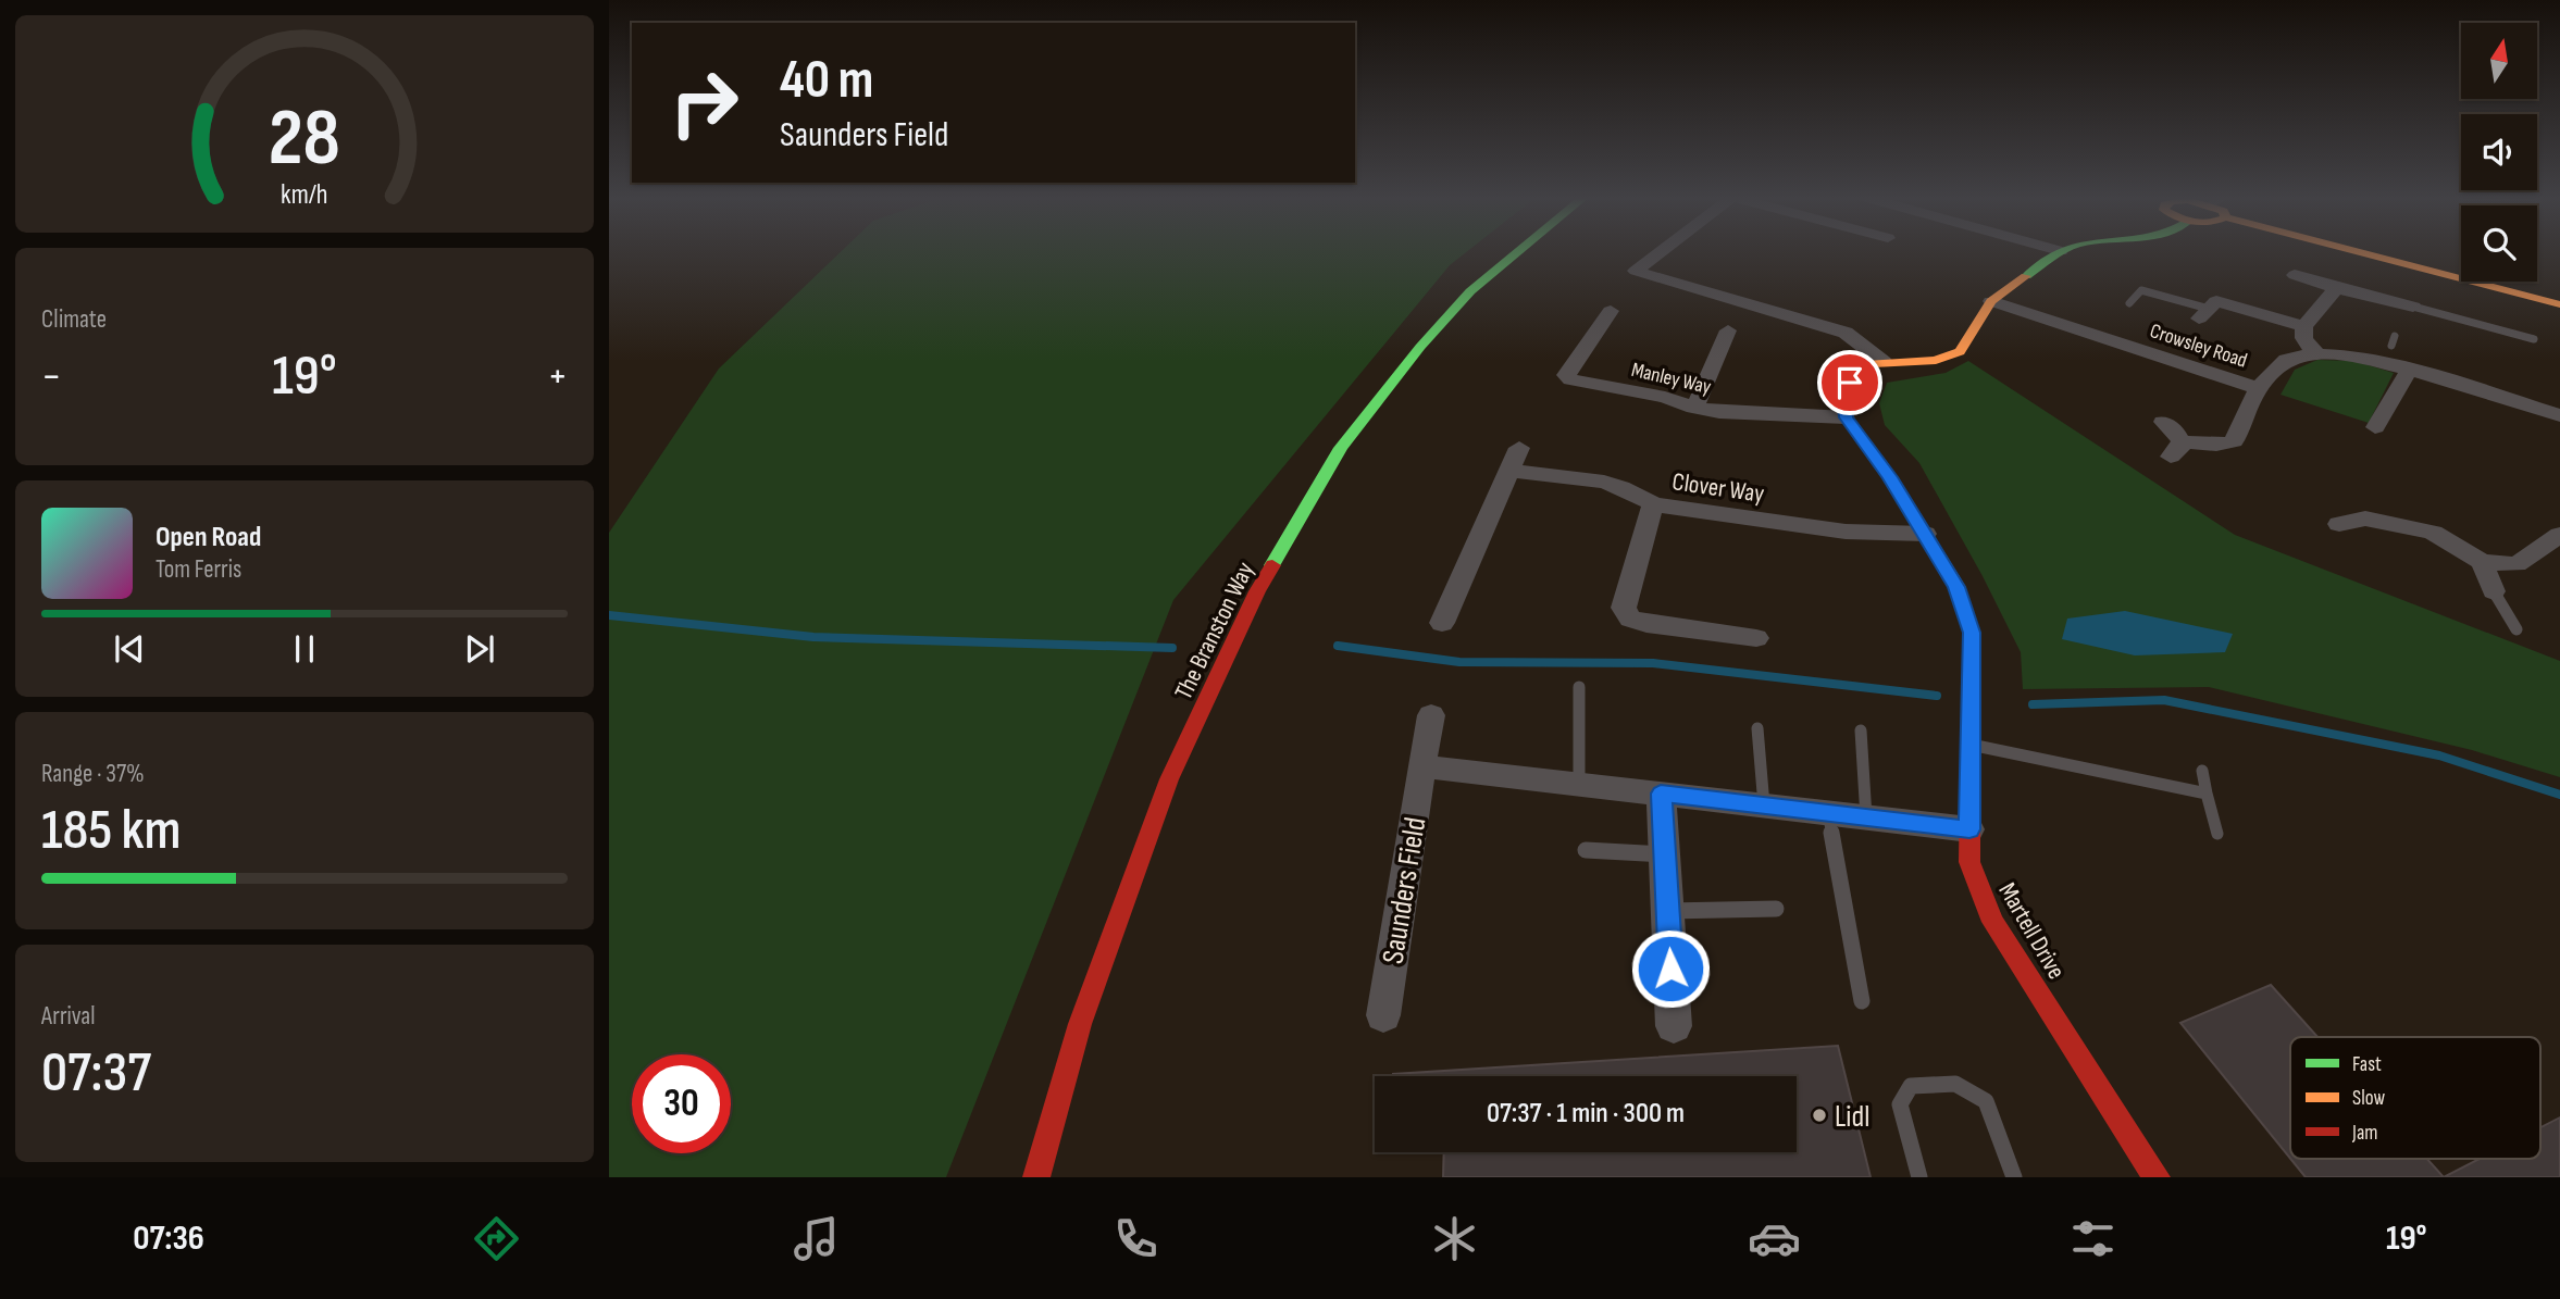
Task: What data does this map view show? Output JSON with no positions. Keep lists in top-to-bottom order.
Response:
{
  "streets": {
    "main road": ["The Branston Way", "Martell Drive"],
    "street": [
      "Crowsley Road",
      "Manley Way",
      "Clover Way",
      "Saunders Field"
    ]
  },
  "crossings": [
    ["Manley Way", "Martell Drive"],
    ["Clover Way", "Martell Drive"]
  ],
  "places": ["Lidl"],
  "legend": ["Fast", "Slow", "Jam"],
  "north": "top",
  "page": {
    "turn": ["40 m", "Saunders Field"],
    "tile": [
      "Climate",
      ["Range · 37%", "185 km"],
      ["Arrival", "07:37"]
    ],
    "heat": ["−", "19°", "+"],
    "song": ["Open Road", "Tom Ferris"],
    "limit": "30",
    "trip": "07:37 · 1 min · 300 m",
    "tabs": ["07:36", "19°"],
    "gauge": ["28", "km/h"]
  }
}
